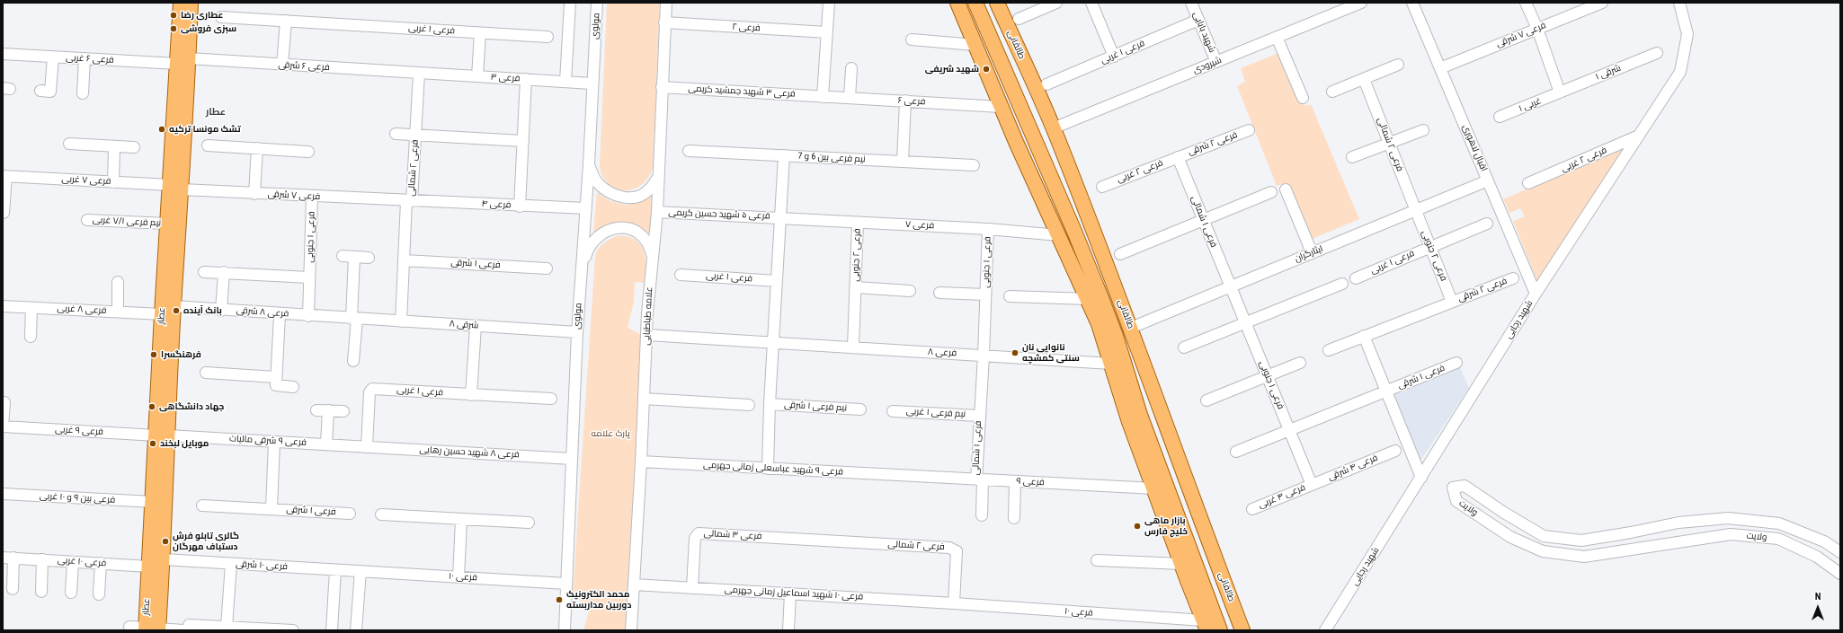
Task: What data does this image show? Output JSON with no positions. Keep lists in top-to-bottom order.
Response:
{
  "streets": {
    "main road": ["طالقانی", "عطار"],
    "street": [
      "مولوی",
      "فرعی ۲",
      "فرعی ۱ غربی",
      "شهید بابایی",
      "فرعی ۷ شرقی",
      "فرعی ۶ غربی",
      "شیرودی",
      "فرعی ۶ شرقی",
      "۱ شرقی",
      "فرعی ۳",
      "فرعی ۳ شهید جمشید کریمی",
      "فرعی ۶",
      "۱ غربی",
      "فرعی ۲ شرقی",
      "فرعی ۲ شمالی",
      "اقبال لاهوری",
      "نیم فرعی بین 6 و 7",
      "فرعی ۲ غربی",
      "فرعی ۷ غربی",
      "فرعی ۴",
      "فرعی ۵ شهید حسین کریمی",
      "نیم فرعی ۷/۱ غربی",
      "فرعی ۱ شمالی",
      "فرعی ۷",
      "فرعی ۱ جنوبی",
      "ایثارگران",
      "فرعی ۲ جنوبی",
      "فرعی ۱ شرقی",
      "فرعی ۸ غربی",
      "فرعی ۸ شرقی",
      "علامه طباطبایی",
      "شهید رجایی",
      "۸ شرقی",
      "فرعی ۸",
      "نیم فرعی ۱ شرقی",
      "نیم فرعی ۱ غربی",
      "فرعی ۹ غربی",
      "فرعی ۹ شرقی مالیات",
      "فرعی ۸ شهید حسین رهایی",
      "فرعی ۴ شرقی",
      "فرعی ۹ شهید عباسعلی زمانی جهرمی",
      "فرعی ۹",
      "فرعی ۴ غربی",
      "فرعی بین ۹ و ۱۰ غربی",
      "ولایت",
      "فرعی ۳ شمالی",
      "فرعی ۱۰ غربی",
      "فرعی ۱۰ شرقی",
      "فرعی ۱۰",
      "فرعی ۱۰ شهید اسماعیل زمانی جهرمی"
    ]
  },
  "crossings": [
    ["مولوی", "فرعی ۳"],
    ["مولوی", "فرعی ۴"],
    ["مولوی", "۸ شرقی"],
    ["مولوی", "فرعی ۸ شهید حسین رهایی"],
    ["مولوی", "فرعی ۱۰"],
    ["فرعی ۲", "علامه طباطبایی"],
    ["فرعی ۱ غربی", "شهید بابایی"],
    ["فرعی ۱ غربی", "فرعی ۲ جنوبی"],
    ["فرعی ۱ غربی", "فرعی ۹ شرقی مالیات"],
    ["فرعی ۱ غربی", "فرعی ۸ شهید حسین رهایی"],
    ["شهید بابایی", "شیرودی"],
    ["فرعی ۷ شرقی", "فرعی ۲ شمالی"],
    ["فرعی ۷ شرقی", "اقبال لاهوری"],
    ["فرعی ۷ شرقی", "فرعی ۷ غربی"],
    ["فرعی ۷ شرقی", "فرعی ۴"],
    ["فرعی ۷ شرقی", "فرعی ۱ جنوبی"],
    ["فرعی ۷ شرقی", "عطار"],
    ["طالقانی", "شیرودی"],
    ["طالقانی", "ایثارگران"],
    ["فرعی ۶ غربی", "فرعی ۶ شرقی"],
    ["فرعی ۶ غربی", "عطار"],
    ["فرعی ۶ شرقی", "فرعی ۳"],
    ["فرعی ۶ شرقی", "عطار"],
    ["۱ شرقی", "۱ غربی"],
    ["فرعی ۳ شهید جمشید کریمی", "فرعی ۶"],
    ["فرعی ۳ شهید جمشید کریمی", "علامه طباطبایی"],
    ["فرعی ۲ شرقی", "فرعی ۲ غربی"],
    ["فرعی ۲ شرقی", "فرعی ۱ شمالی"],
    ["فرعی ۲ شرقی", "فرعی ۲ جنوبی"],
    ["فرعی ۲ شمالی", "فرعی ۴"],
    ["فرعی ۲ شمالی", "ایثارگران"],
    ["فرعی ۲ شمالی", "فرعی ۲ جنوبی"],
    ["فرعی ۲ شمالی", "فرعی ۳ شمالی"],
    ["فرعی ۲ شمالی", "فرعی ۱۰"],
    ["فرعی ۲ شمالی", "فرعی ۱۰ شهید اسماعیل زمانی جهرمی"],
    ["اقبال لاهوری", "ایثارگران"],
    ["اقبال لاهوری", "شهید رجایی"],
    ["فرعی ۲ غربی", "فرعی ۱ شمالی"],
    ["فرعی ۲ غربی", "شهید رجایی"],
    ["فرعی ۷ غربی", "عطار"],
    ["فرعی ۵ شهید حسین کریمی", "فرعی ۷"],
    ["فرعی ۵ شهید حسین کریمی", "علامه طباطبایی"],
    ["نیم فرعی ۷/۱ غربی", "عطار"],
    ["فرعی ۱ شمالی", "فرعی ۱ جنوبی"],
    ["فرعی ۱ شمالی", "ایثارگران"],
    ["فرعی ۱ شمالی", "نیم فرعی ۱ غربی"],
    ["فرعی ۱ شمالی", "فرعی ۹"],
    ["فرعی ۷", "فرعی ۱ جنوبی"],
    ["فرعی ۷", "فرعی ۲ جنوبی"],
    ["فرعی ۱ جنوبی", "ایثارگران"],
    ["فرعی ۱ جنوبی", "فرعی ۴ شرقی"],
    ["فرعی ۱ جنوبی", "فرعی ۴ غربی"],
    ["ایثارگران", "فرعی ۲ جنوبی"],
    ["فرعی ۲ جنوبی", "فرعی ۸"],
    ["فرعی ۸ غربی", "فرعی ۸ شرقی"],
    ["فرعی ۸ غربی", "عطار"],
    ["فرعی ۸ شرقی", "عطار"],
    ["فرعی ۸ شرقی", "۸ شرقی"],
    ["عطار", "فرعی ۹ غربی"],
    ["عطار", "فرعی ۹ شرقی مالیات"],
    ["عطار", "فرعی بین ۹ و ۱۰ غربی"],
    ["عطار", "فرعی ۱۰ غربی"],
    ["عطار", "فرعی ۱۰ شرقی"],
    ["علامه طباطبایی", "فرعی ۸"],
    ["علامه طباطبایی", "فرعی ۹ شهید عباسعلی زمانی جهرمی"],
    ["علامه طباطبایی", "فرعی ۱۰ شهید اسماعیل زمانی جهرمی"],
    ["فرعی ۹ غربی", "فرعی ۹ شرقی مالیات"],
    ["فرعی ۹ شرقی مالیات", "فرعی ۸ شهید حسین رهایی"],
    ["فرعی ۴ شرقی", "فرعی ۴ غربی"],
    ["فرعی ۹ شهید عباسعلی زمانی جهرمی", "فرعی ۹"],
    ["فرعی ۳ شمالی", "فرعی ۱۰ شهید اسماعیل زمانی جهرمی"],
    ["فرعی ۱۰ شرقی", "فرعی ۱۰"],
    ["فرعی ۱۰", "فرعی ۱۰ شهید اسماعیل زمانی جهرمی"]
  ],
  "districts": ["عطار"],
  "parks": ["پارک علامه"],
  "places": [
    "عطاری رضا",
    "سبزی فروشی",
    "شهید شریفی",
    "تشک مونسا ترکیه",
    "بانک آینده",
    "نانوایی نان سنتی کمشچه",
    "فرهنگسرا",
    "جهاد دانشگاهی",
    "موبایل لبخند",
    "بازار ماهی خلیج فارس",
    "گالری تابلو فرش دستباف مهرگان",
    "محمد الکترونیک دوربین مداربسته"
  ],
  "north": "top"
}
